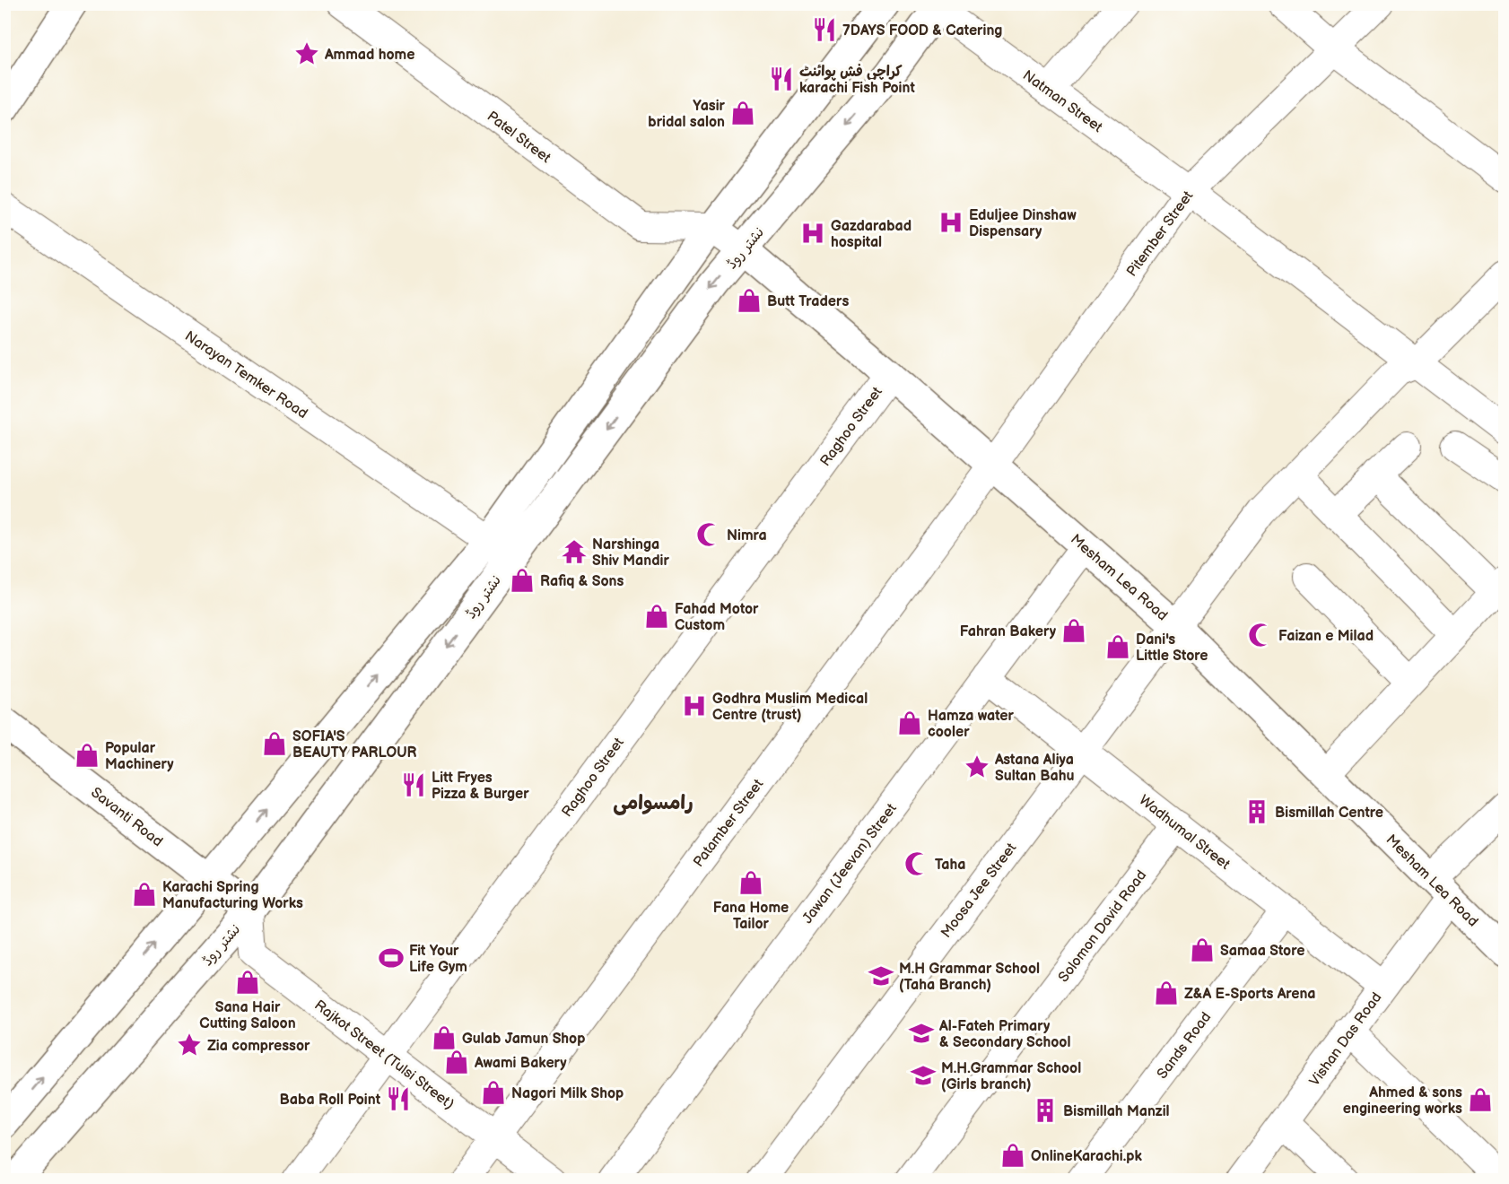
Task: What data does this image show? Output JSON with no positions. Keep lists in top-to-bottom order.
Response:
{
  "streets": {
    "main road": ["نشتر روڈ", "Mesham Lea Road", "Savanti Road"],
    "street": [
      "Natman Street",
      "Patel Street",
      "Pitember Street",
      "Narayan Temker Road",
      "Raghoo Street",
      "Patamber Street",
      "Wadhumal Street",
      "Jawan (Jeevan) Street",
      "Moosa Jee Street",
      "Solomon David Road",
      "Vishan Das Road",
      "Sands Road",
      "Rajkot Street (Tulsi Street)"
    ]
  },
  "crossings": [
    ["Natman Street", "Pitember Street"],
    ["Natman Street", "نشتر روڈ"],
    ["Natman Street", "Moosa Jee Street"],
    ["Patel Street", "نشتر روڈ"],
    ["Patel Street", "Mesham Lea Road"],
    ["Pitember Street", "Mesham Lea Road"],
    ["Pitember Street", "Patamber Street"],
    ["نشتر روڈ", "Narayan Temker Road"],
    ["نشتر روڈ", "Mesham Lea Road"],
    ["نشتر روڈ", "Savanti Road"],
    ["نشتر روڈ", "Rajkot Street (Tulsi Street)"],
    ["Raghoo Street", "Mesham Lea Road"],
    ["Raghoo Street", "Rajkot Street (Tulsi Street)"],
    ["Mesham Lea Road", "Patamber Street"],
    ["Mesham Lea Road", "Jawan (Jeevan) Street"],
    ["Mesham Lea Road", "Moosa Jee Street"],
    ["Mesham Lea Road", "Vishan Das Road"],
    ["Savanti Road", "Rajkot Street (Tulsi Street)"],
    ["Patamber Street", "Rajkot Street (Tulsi Street)"],
    ["Wadhumal Street", "Jawan (Jeevan) Street"],
    ["Wadhumal Street", "Moosa Jee Street"],
    ["Wadhumal Street", "Solomon David Road"],
    ["Wadhumal Street", "Vishan Das Road"],
    ["Wadhumal Street", "Sands Road"]
  ],
  "districts": ["رامسوامی"],
  "places": {
    "restaurant": [
      "7DAYS FOOD & Catering",
      "کراچی فش پوائنٹ karachi Fish Point",
      "Litt Fryes Pizza & Burger",
      "Baba Roll Point"
    ],
    "place": ["Ammad home", "Astana Aliya Sultan Bahu", "Zia compressor"],
    "shop": [
      "Yasir bridal salon",
      "Butt Traders",
      "Rafiq & Sons",
      "Fahad Motor Custom",
      "Fahran Bakery",
      "Dani's Little Store",
      "Hamza water cooler",
      "SOFIA'S BEAUTY PARLOUR",
      "Popular Machinery",
      "Fana Home Tailor",
      "Karachi Spring Manufacturing Works",
      "Samaa Store",
      "Sana Hair Cutting Saloon",
      "Z&A E-Sports Arena",
      "Gulab Jamun Shop",
      "Awami Bakery",
      "Nagori Milk Shop",
      "Ahmed & sons engineering works",
      "OnlineKarachi.pk"
    ],
    "hospital": ["Eduljee Dinshaw Dispensary", "Gazdarabad hospital", "Godhra Muslim Medical Centre (trust)"],
    "mosque": ["Nimra", "Faizan e Milad", "Taha"],
    "temple": ["Narshinga Shiv Mandir"],
    "building": ["Bismillah Centre", "Bismillah Manzil"],
    "sports": ["Fit Your Life Gym"],
    "school or university": ["M.H Grammar School (Taha Branch)", "Al-Fateh Primary & Secondary School", "M.H.Grammar School (Girls branch)"]
  }
}
